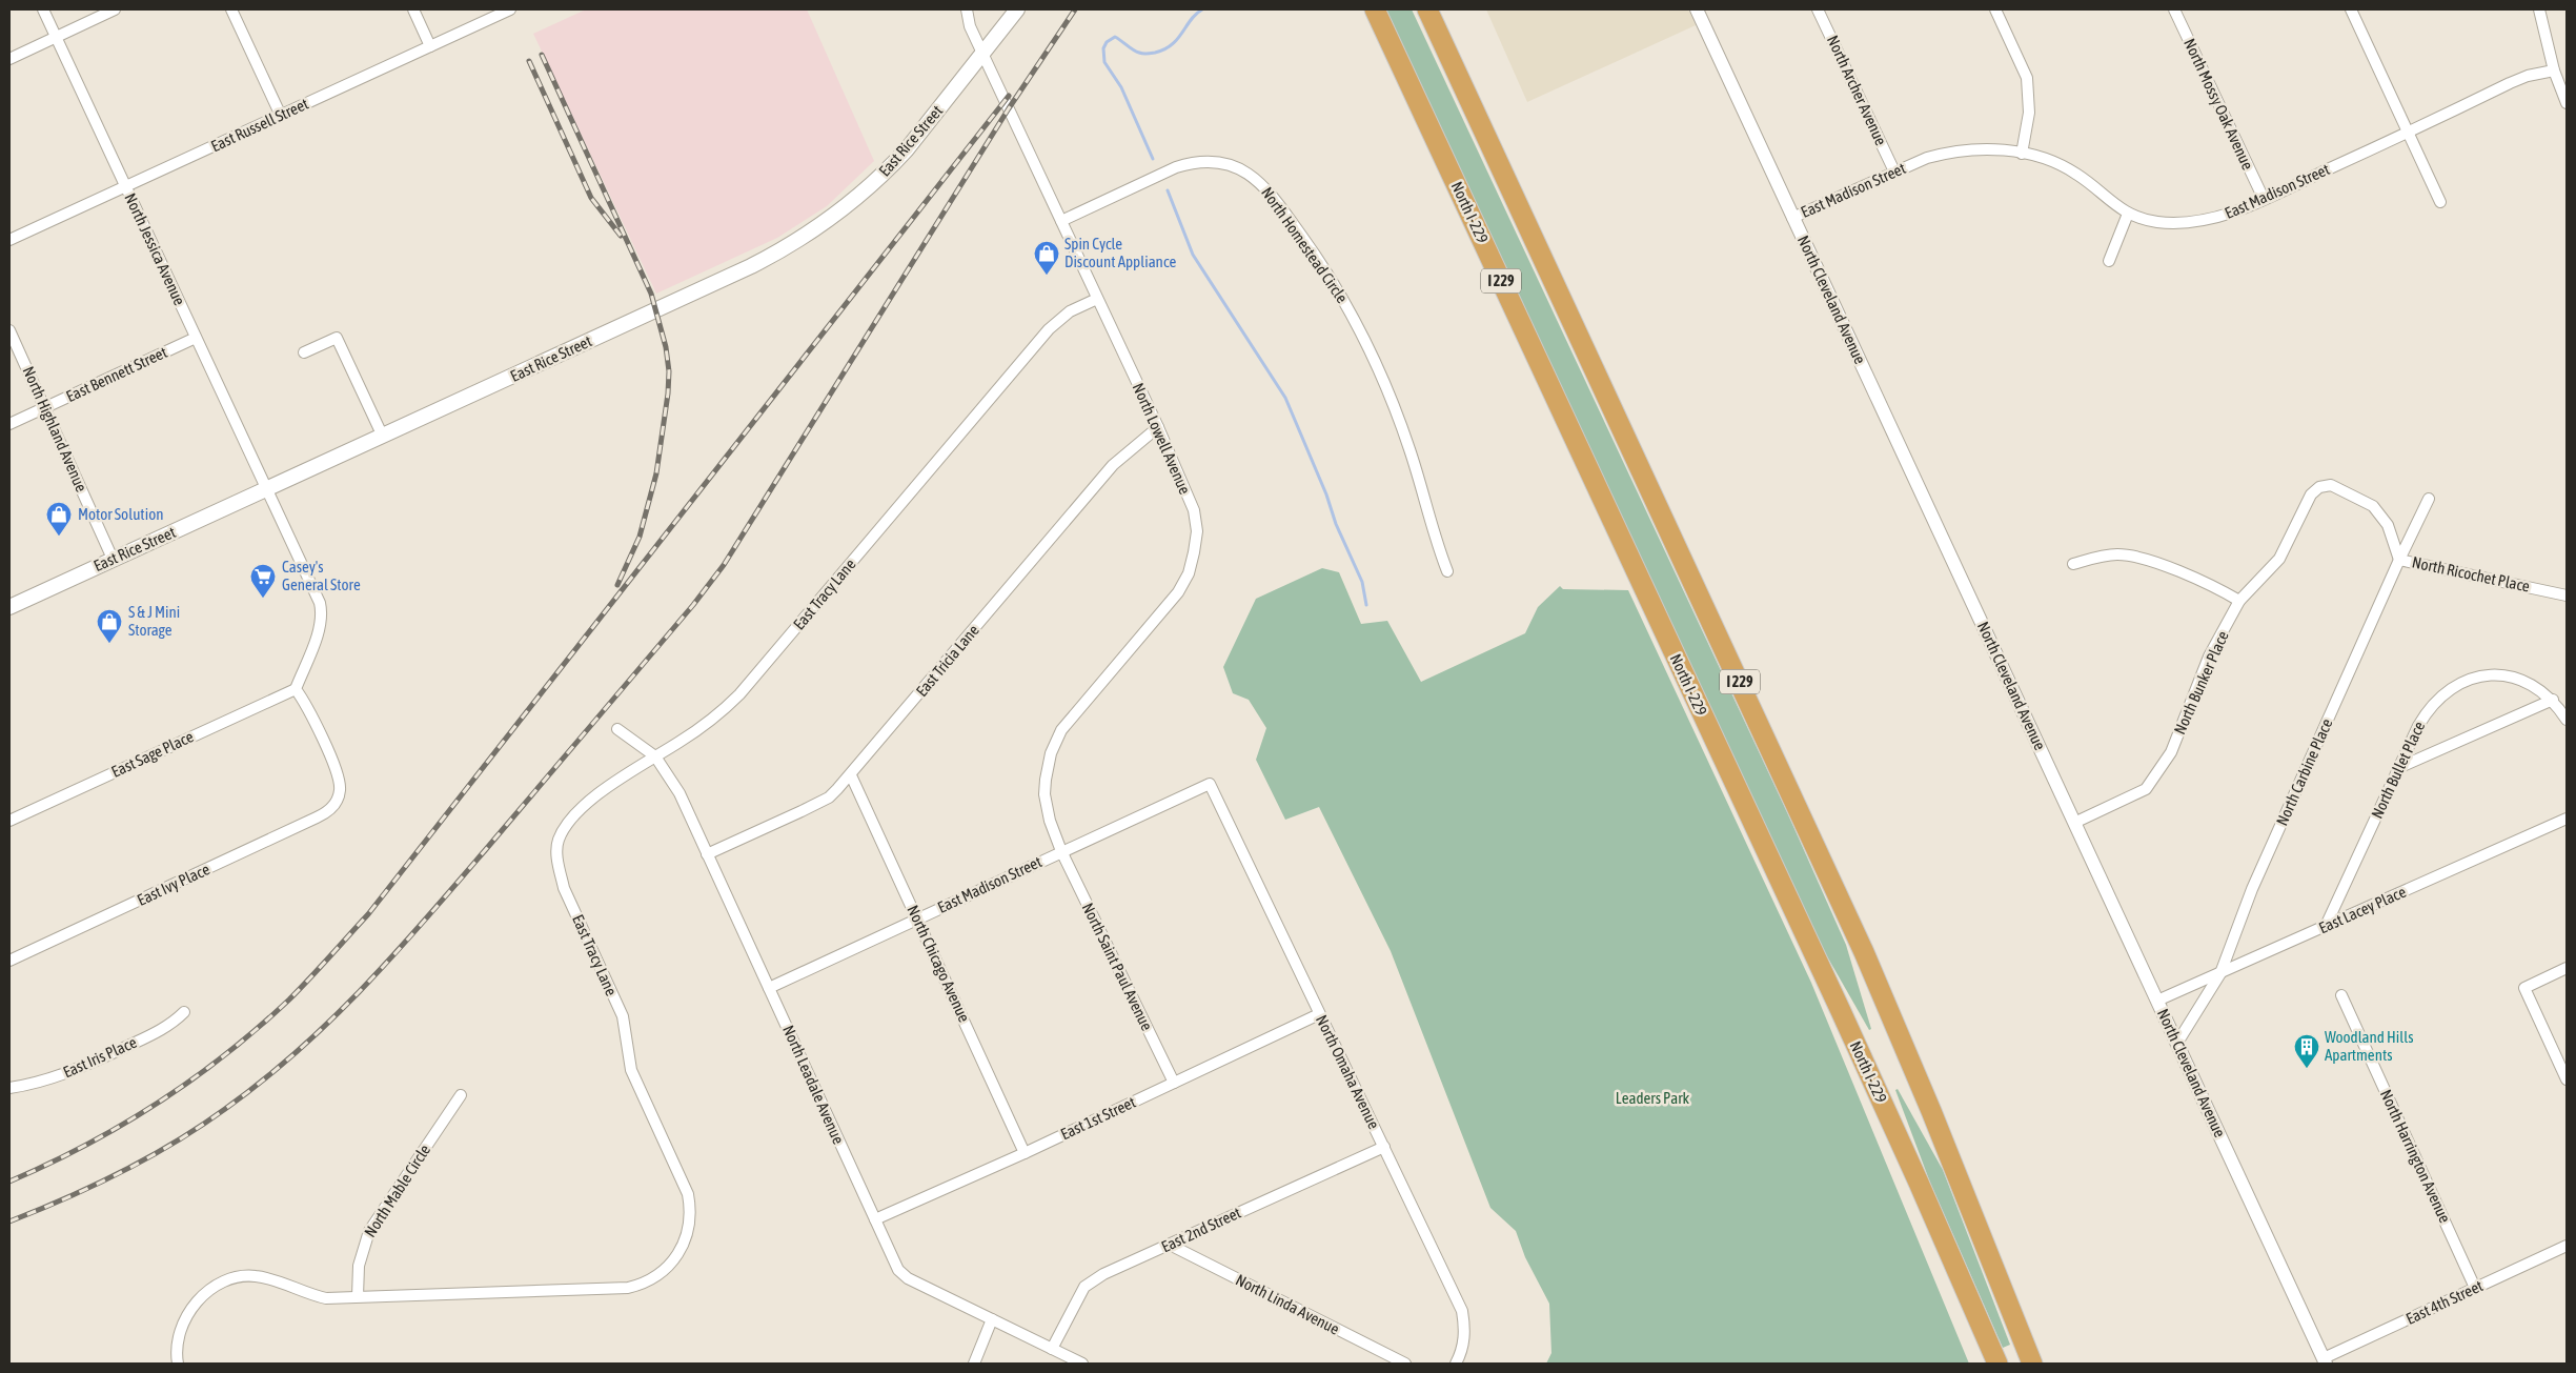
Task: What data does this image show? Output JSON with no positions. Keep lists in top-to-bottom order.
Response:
{
  "streets": {
    "highway": ["North I-229", "I 229"],
    "main road": ["East Rice Street"],
    "street": [
      "North Archer Avenue",
      "North Mossy Oak Avenue",
      "East Russell Street",
      "East Madison Street",
      "North Homestead Circle",
      "North Jessica Avenue",
      "North Cleveland Avenue",
      "East Bennett Street",
      "North Highland Avenue",
      "North Lowell Avenue",
      "North Ricochet Place",
      "East Tracy Lane",
      "East Tricia Lane",
      "North Bunker Place",
      "East Sage Place",
      "North Bullet Place",
      "North Carbine Place",
      "East Ivy Place",
      "East Lacey Place",
      "North Chicago Avenue",
      "North Saint Paul Avenue",
      "East Iris Place",
      "North Omaha Avenue",
      "North Leadale Avenue",
      "East 1st Street",
      "North Harrington Avenue",
      "North Mable Circle",
      "East 2nd Street",
      "East 4th Street",
      "North Linda Avenue"
    ]
  },
  "crossings": [
    ["North Archer Avenue", "East Madison Street"],
    ["North Mossy Oak Avenue", "East Madison Street"],
    ["East Russell Street", "North Jessica Avenue"],
    ["East Rice Street", "North Jessica Avenue"],
    ["East Rice Street", "North Highland Avenue"],
    ["East Rice Street", "North Lowell Avenue"],
    ["East Madison Street", "North Cleveland Avenue"],
    ["East Madison Street", "North Lowell Avenue"],
    ["East Madison Street", "North Chicago Avenue"],
    ["East Madison Street", "North Saint Paul Avenue"],
    ["East Madison Street", "North Omaha Avenue"],
    ["East Madison Street", "North Leadale Avenue"],
    ["North Homestead Circle", "North Lowell Avenue"],
    ["North Jessica Avenue", "East Bennett Street"],
    ["North Jessica Avenue", "East Sage Place"],
    ["North Jessica Avenue", "East Ivy Place"],
    ["North Cleveland Avenue", "North Bunker Place"],
    ["North Cleveland Avenue", "North Carbine Place"],
    ["North Cleveland Avenue", "East Lacey Place"],
    ["North Cleveland Avenue", "East 4th Street"],
    ["East Bennett Street", "North Highland Avenue"],
    ["North Lowell Avenue", "East Tracy Lane"],
    ["North Lowell Avenue", "East Tricia Lane"],
    ["North Lowell Avenue", "North Saint Paul Avenue"],
    ["North Ricochet Place", "North Bunker Place"],
    ["North Ricochet Place", "North Carbine Place"],
    ["East Tracy Lane", "North Leadale Avenue"],
    ["East Tracy Lane", "North Mable Circle"],
    ["East Tricia Lane", "North Chicago Avenue"],
    ["East Tricia Lane", "North Leadale Avenue"],
    ["East Sage Place", "East Ivy Place"],
    ["North Bullet Place", "East Lacey Place"],
    ["North Carbine Place", "East Lacey Place"],
    ["North Chicago Avenue", "East 1st Street"],
    ["North Saint Paul Avenue", "East 1st Street"],
    ["North Omaha Avenue", "East 1st Street"],
    ["North Omaha Avenue", "East 2nd Street"],
    ["North Leadale Avenue", "East 1st Street"],
    ["North Leadale Avenue", "East 2nd Street"],
    ["North Harrington Avenue", "East 4th Street"],
    ["East 2nd Street", "North Linda Avenue"]
  ],
  "parks": ["Leaders Park"],
  "places": {
    "shop": ["Spin Cycle Discount Appliance", "Motor Solution", "S & J Mini Storage"],
    "supermarket": ["Casey's General Store"],
    "building": ["Woodland Hills Apartments"]
  }
}
